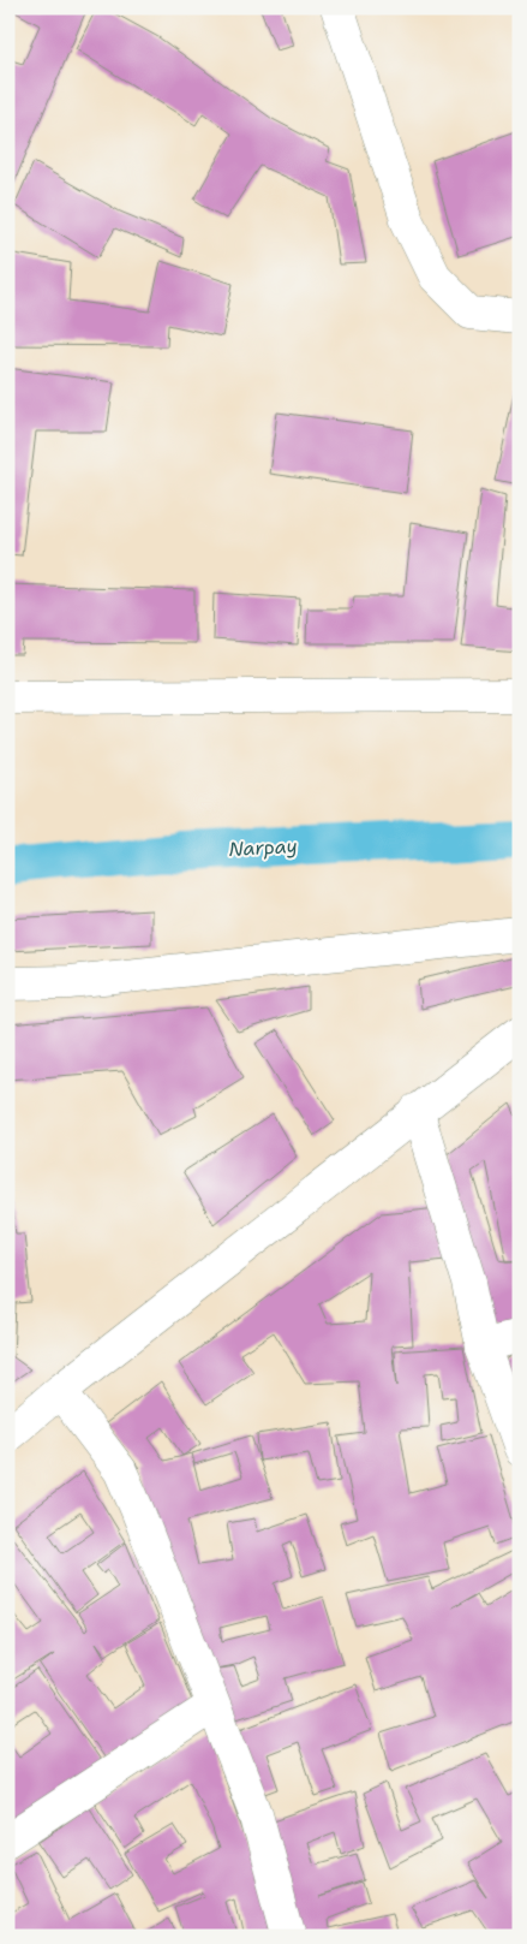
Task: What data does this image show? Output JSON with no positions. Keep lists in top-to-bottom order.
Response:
{
  "water": ["Narpay"]
}
